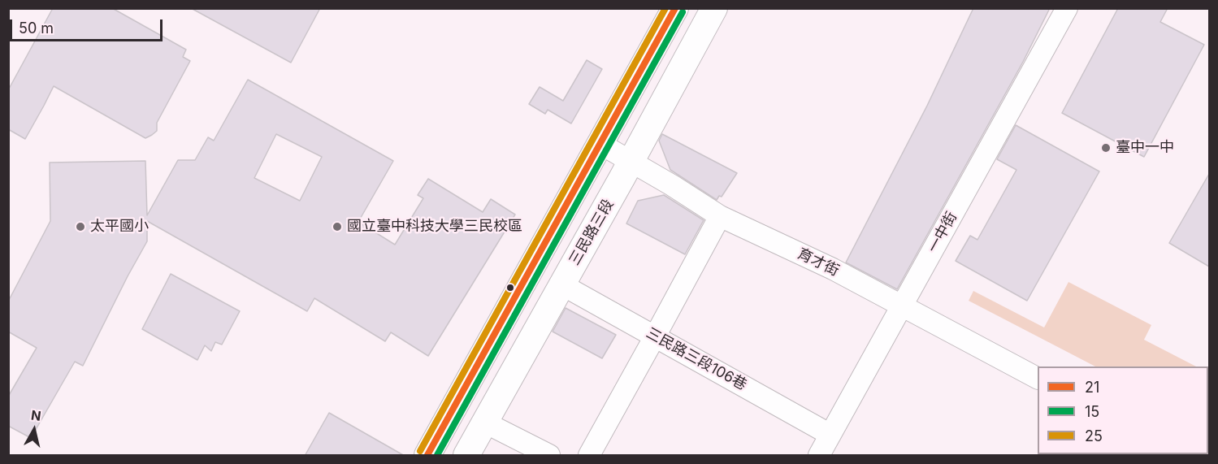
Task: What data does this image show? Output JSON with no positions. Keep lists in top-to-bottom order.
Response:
{
  "streets": {
    "main road": ["三民路三段"],
    "street": ["一中街", "育才街", "三民路三段106巷"]
  },
  "crossings": [
    ["三民路三段", "育才街"],
    ["三民路三段", "三民路三段106巷"],
    ["一中街", "育才街"],
    ["一中街", "三民路三段106巷"]
  ],
  "places": ["臺中一中", "太平國小", "國立臺中科技大學三民校區"],
  "lines": ["transit line 21", "transit line 25", "transit line 15"],
  "legend": ["21", "15", "25"],
  "scale_bar": "50 m",
  "north": "top"
}
